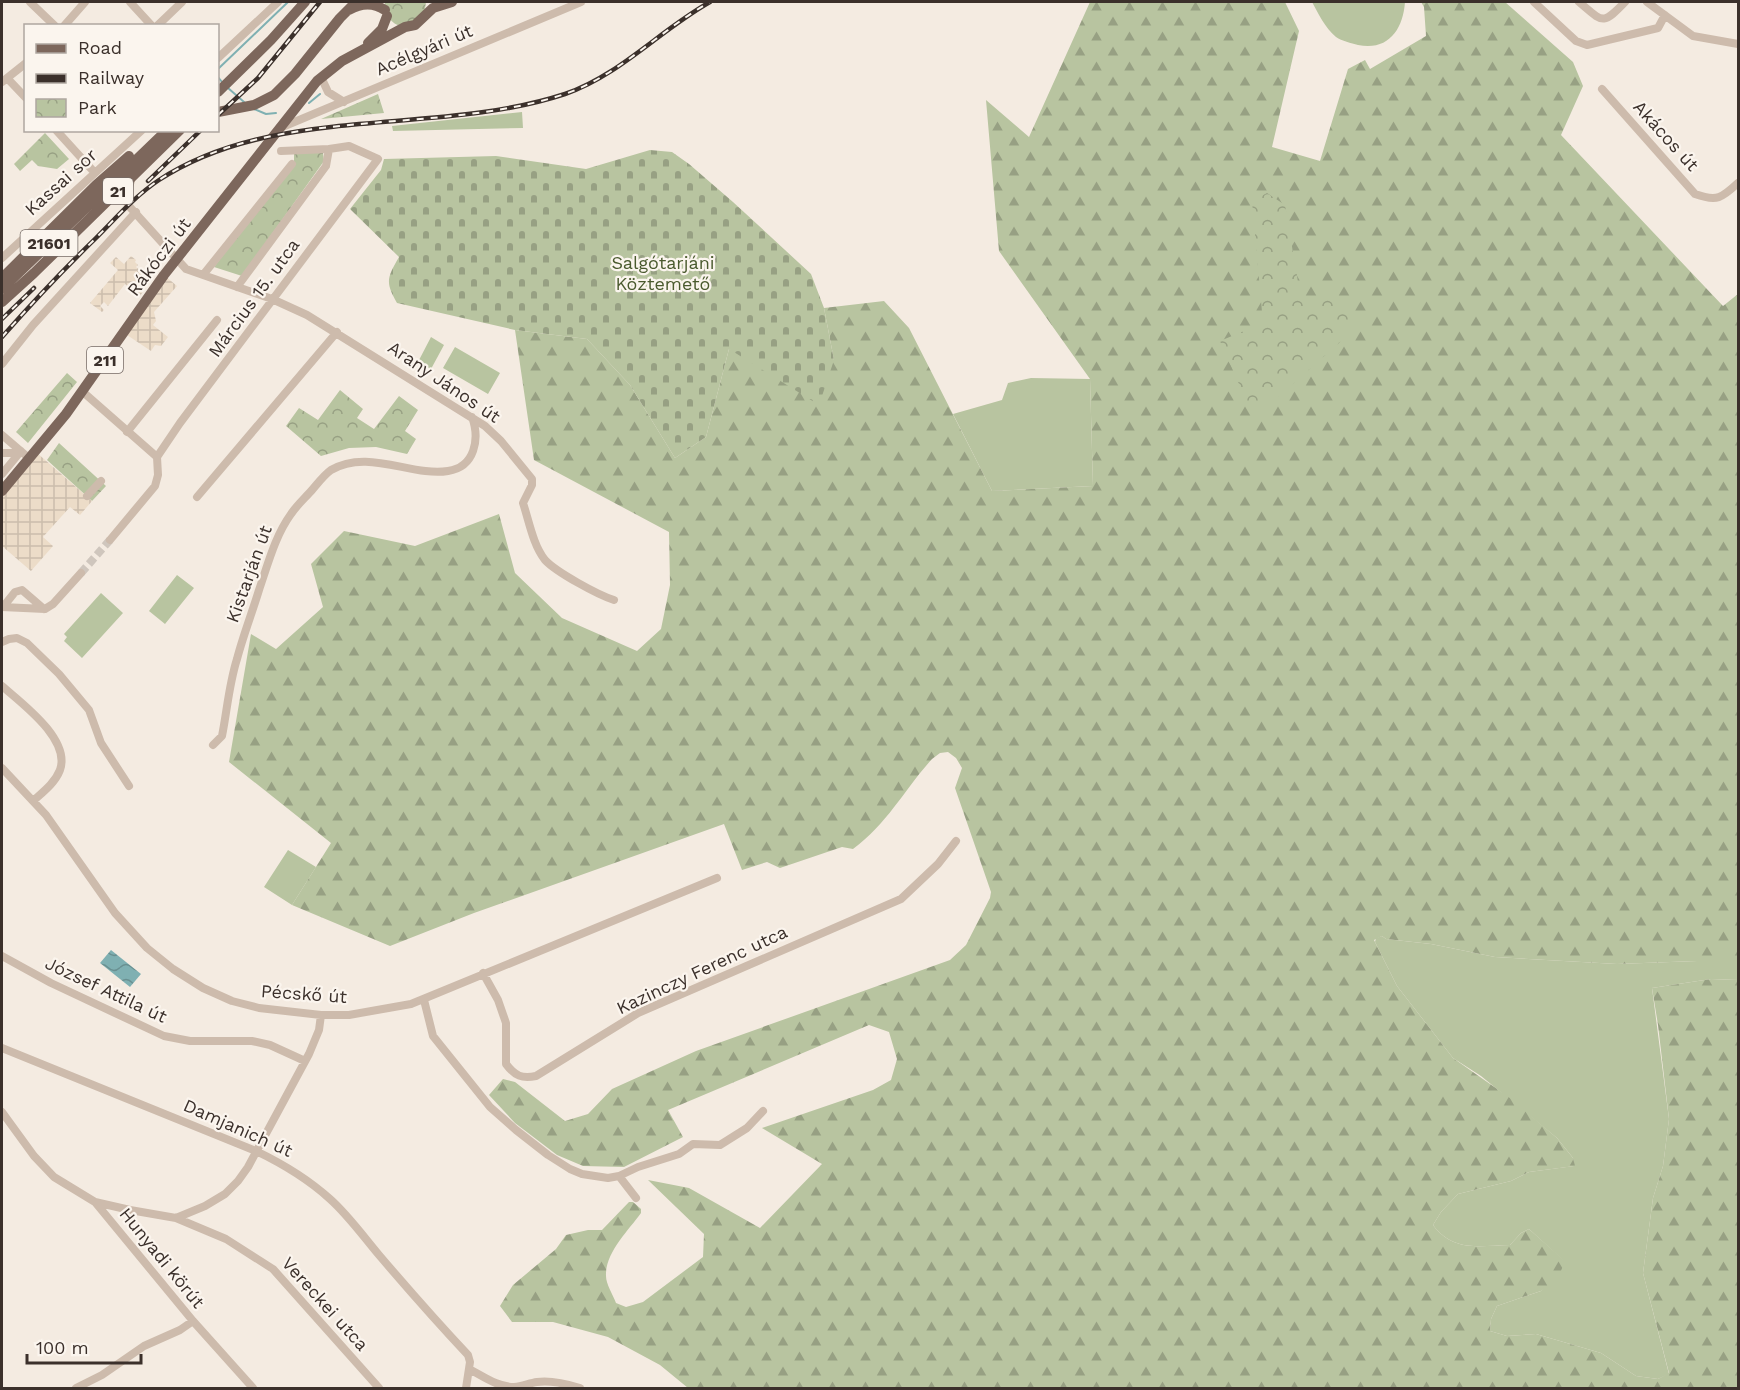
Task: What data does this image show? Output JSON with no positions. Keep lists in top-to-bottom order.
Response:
{
  "streets": {
    "main road": [
      "21",
      "21601",
      "Rákóczi út",
      "211"
    ],
    "street": [
      "Acélgyári út",
      "Akácos út",
      "Kassai sor",
      "Március 15. utca",
      "Arany János út",
      "Kistarján út",
      "Kazinczy Ferenc utca",
      "József Attila út",
      "Pécskő út",
      "Damjanich út",
      "Hunyadi körút",
      "Vereckei utca"
    ]
  },
  "crossings": [
    ["Acélgyári út", "Rákóczi út"],
    ["Rákóczi út", "211"],
    ["Rákóczi út", "Arany János út"],
    ["Március 15. utca", "Arany János út"],
    ["Arany János út", "Kistarján út"],
    ["Kazinczy Ferenc utca", "Pécskő út"],
    ["Hunyadi körút", "Vereckei utca"]
  ],
  "parks": ["Salgótarjáni Köztemető"],
  "legend": ["Road", "Railway", "Park"],
  "scale_bar": "100 m"
}
